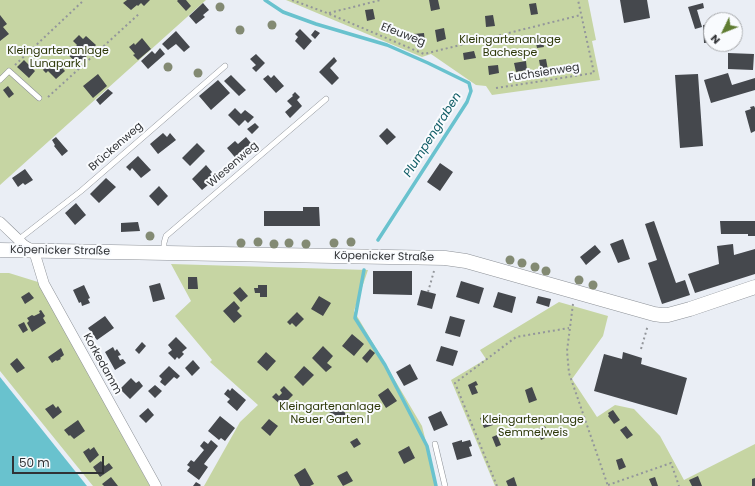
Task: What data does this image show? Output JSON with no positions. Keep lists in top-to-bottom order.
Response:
{
  "streets": {
    "main road": ["Köpenicker Straße"],
    "street": ["Korkedamm"],
    "lane": ["Brückenweg", "Wiesenweg"],
    "path": ["Efeuweg", "Fuchsienweg"]
  },
  "crossings": [
    ["Efeuweg", "Fuchsienweg"],
    ["Wiesenweg", "Köpenicker Straße"],
    ["Köpenicker Straße", "Korkedamm"]
  ],
  "water": ["Plumpengraben"],
  "parks": [
    "Kleingartenanlage Bachespe",
    "Kleingartenanlage Lunapark I",
    "Kleingartenanlage Neuer Garten I",
    "Kleingartenanlage Semmelweis"
  ],
  "scale_bar": "50 m",
  "north": "bottom left"
}
